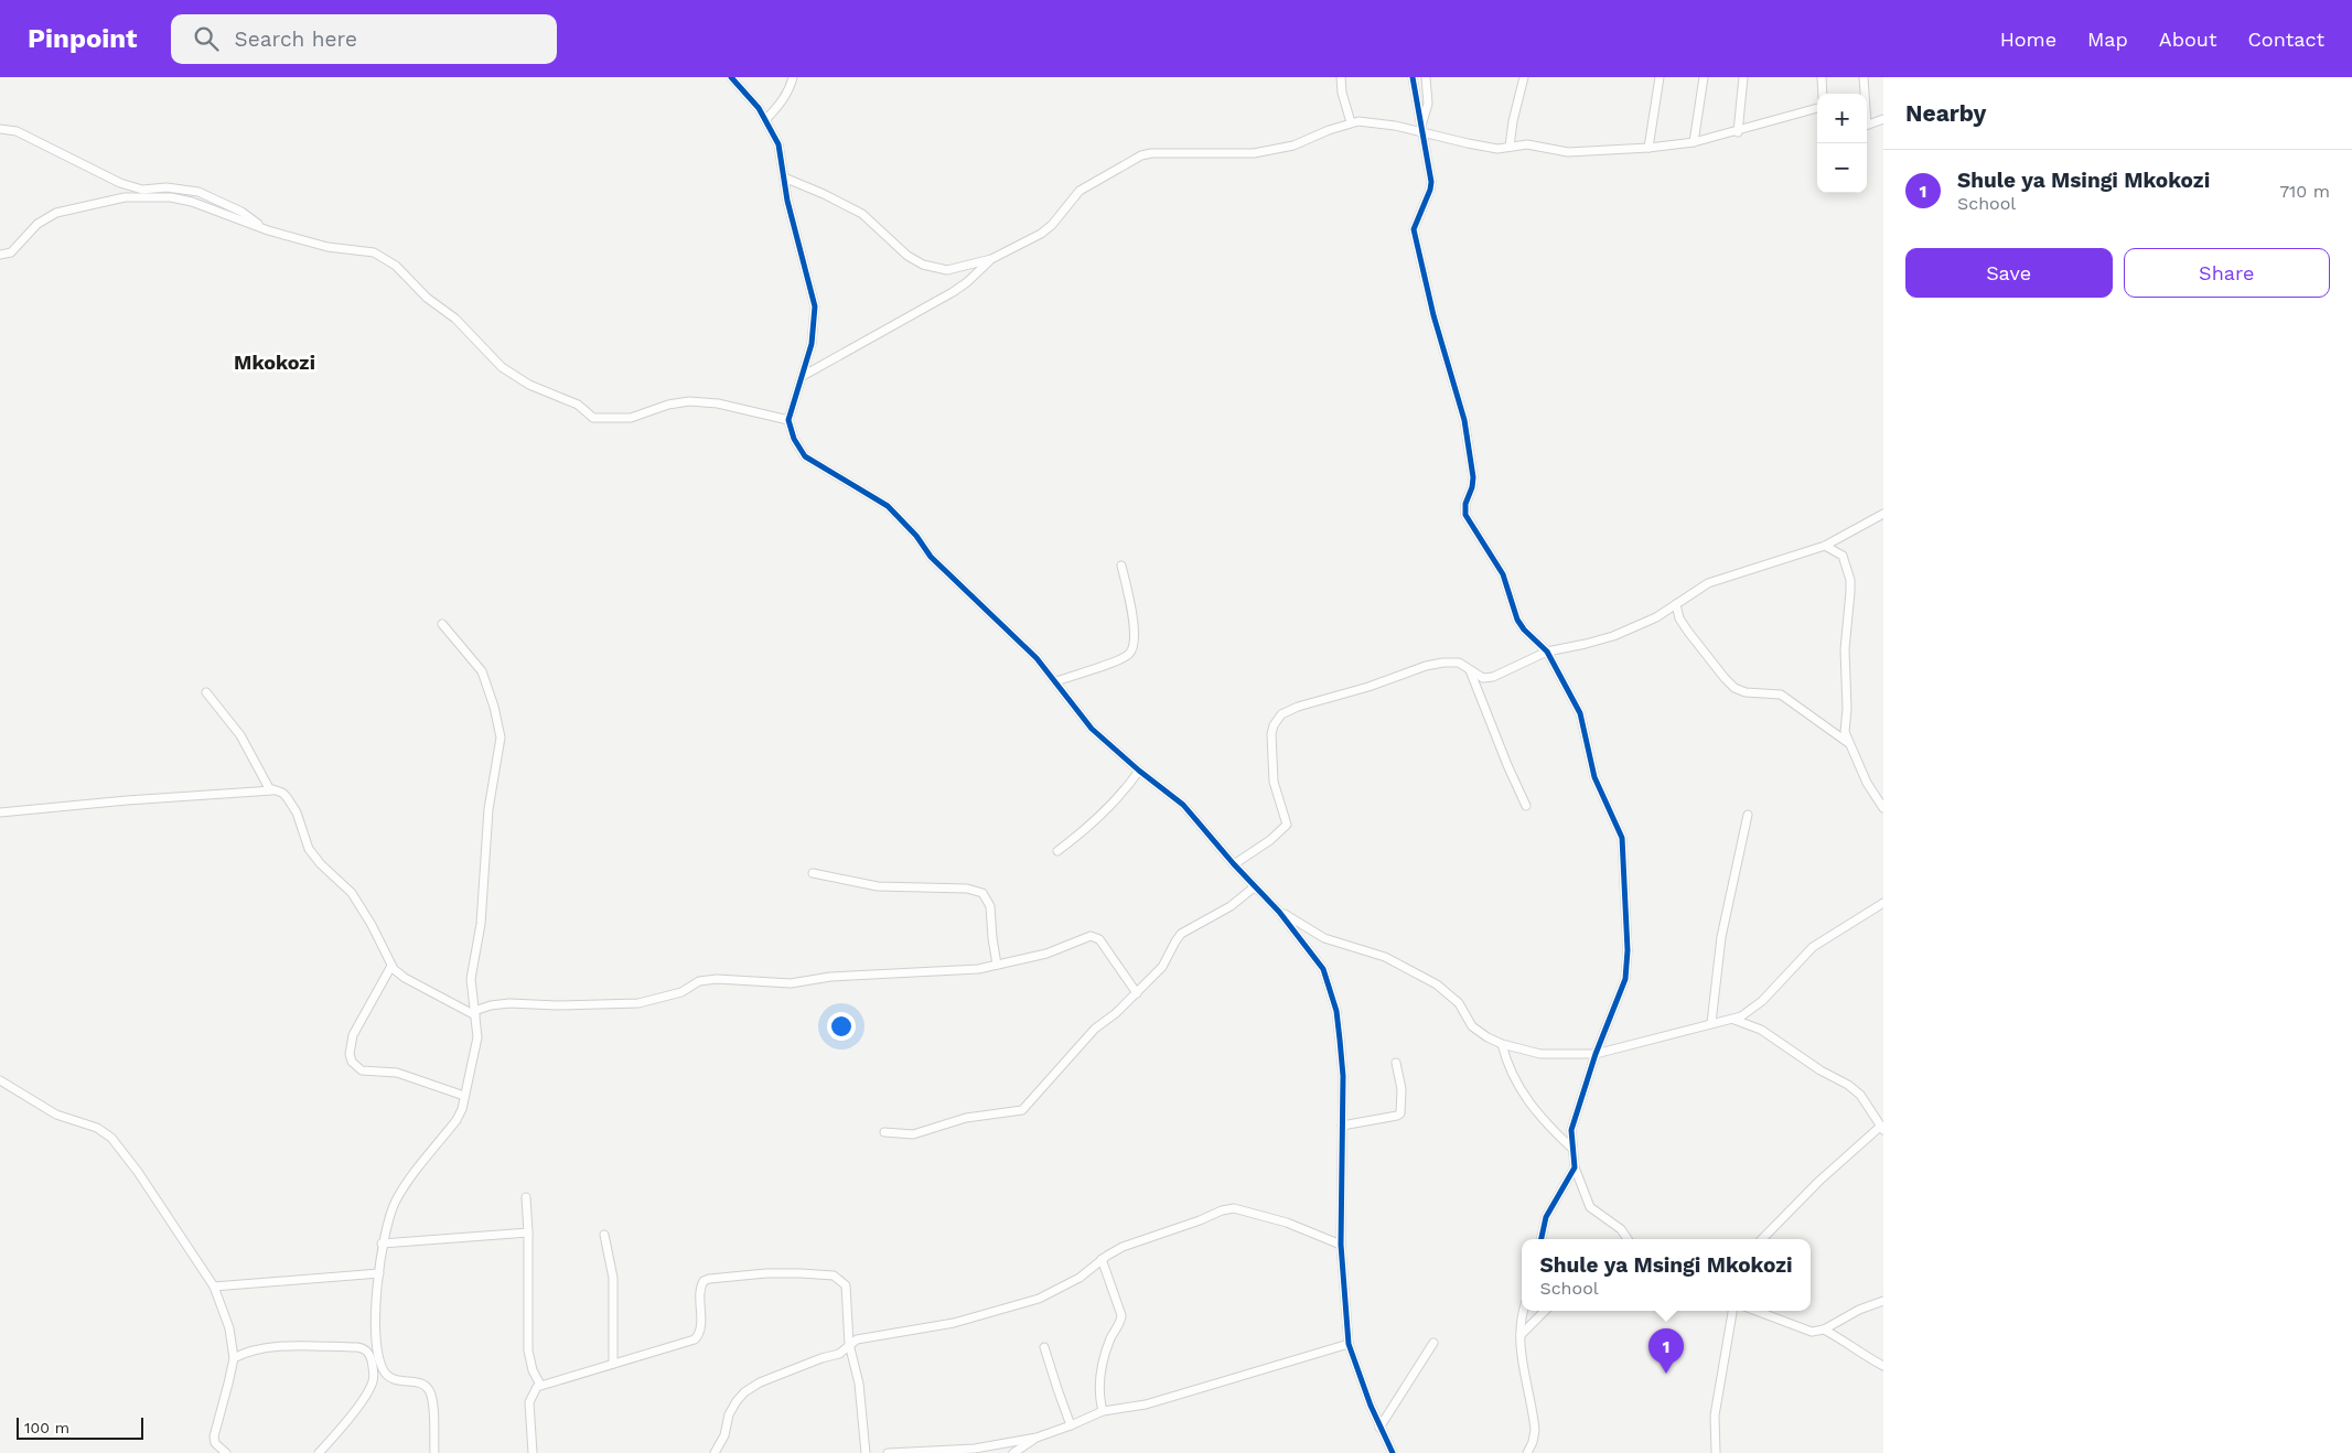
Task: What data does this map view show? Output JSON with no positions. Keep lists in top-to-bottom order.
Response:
{
  "districts": ["Mkokozi"],
  "scale_bar": "100 m",
  "page": {
    "header": "Pinpoint",
    "search": "Search here",
    "nav": [
      "Home",
      "Map",
      "About",
      "Contact"
    ],
    "heading": "Nearby",
    "map_buttons": ["+", "−"],
    "list": [
      {
        "mark": "1",
        "name": "Shule ya Msingi Mkokozi",
        "note": "School",
        "value": "710 m"
      }
    ],
    "buttons": ["Save", "Share"],
    "popup": ["Shule ya Msingi Mkokozi", "School"],
    "pins": "1",
    "scale": "100 m"
  }
}
